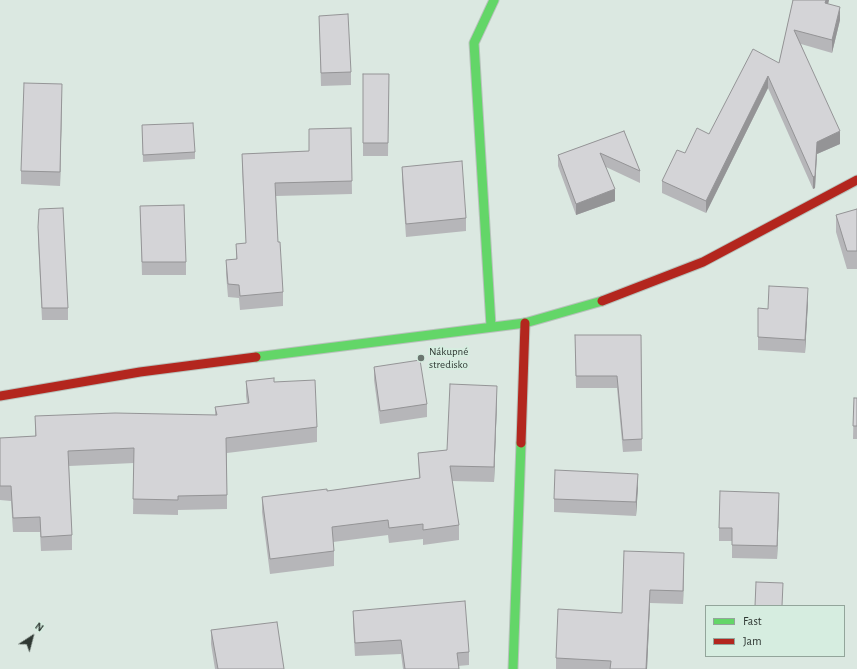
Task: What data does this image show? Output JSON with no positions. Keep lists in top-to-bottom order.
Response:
{
  "places": ["Nákupné stredisko"],
  "legend": ["Fast", "Jam"],
  "north": "top right"
}
